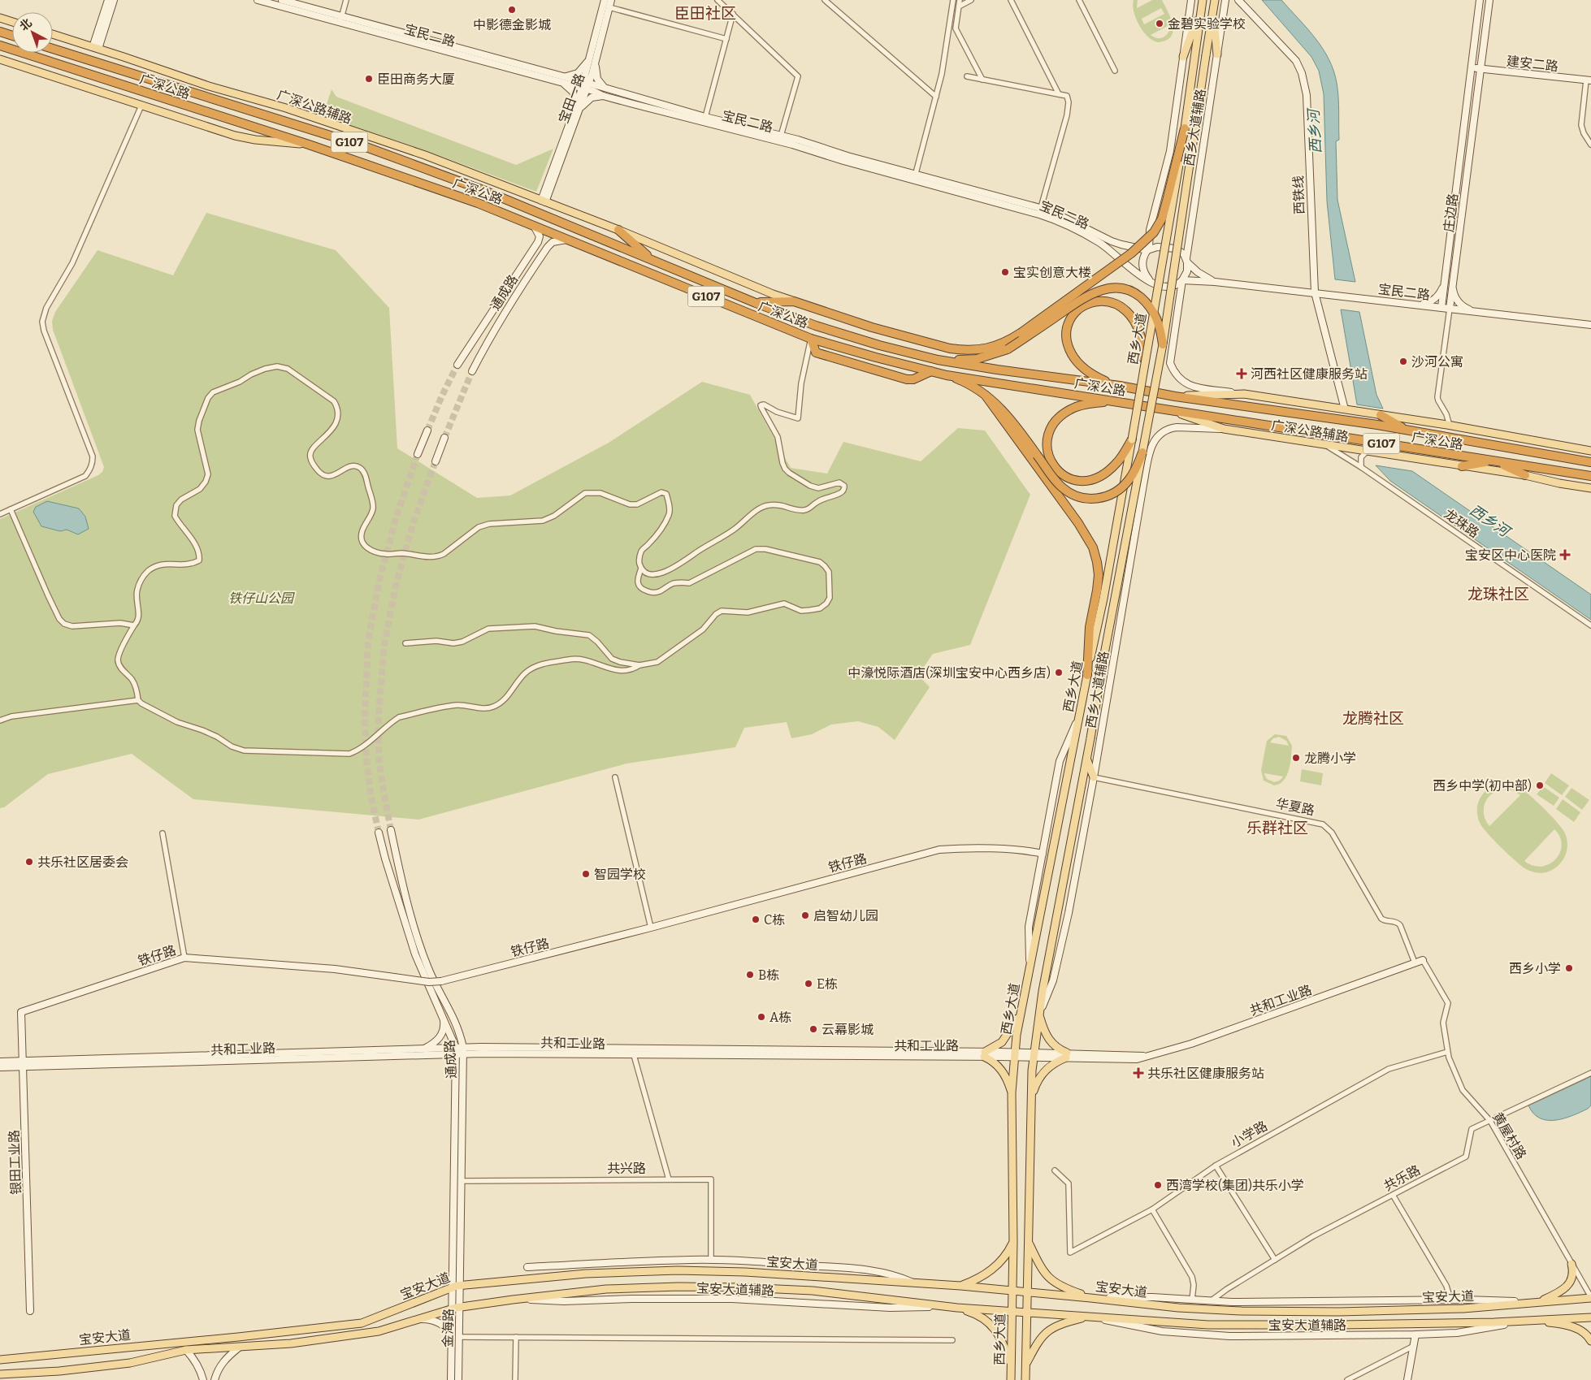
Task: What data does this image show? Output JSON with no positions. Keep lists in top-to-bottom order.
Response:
{
  "streets": {
    "highway": ["广深公路", "G107"],
    "main road": ["广深公路辅路", "西乡大道", "宝安大道"],
    "street": [
      "宝民二路",
      "建安二路",
      "宝田一路",
      "西乡大道辅路",
      "西铁线",
      "庄边路",
      "通成路",
      "龙珠路",
      "华夏路",
      "铁仔路",
      "共和工业路",
      "小学路",
      "黄屋村路",
      "银田工业路",
      "共兴路",
      "共乐路",
      "宝安大道辅路",
      "金海路"
    ]
  },
  "crossings": [
    ["宝民二路", "宝田一路"],
    ["宝民二路", "西乡大道辅路"],
    ["宝民二路", "西铁线"],
    ["宝民二路", "庄边路"],
    ["建安二路", "庄边路"],
    ["广深公路", "广深公路辅路"],
    ["广深公路", "通成路"],
    ["宝田一路", "广深公路辅路"],
    ["广深公路辅路", "西乡大道辅路"],
    ["广深公路辅路", "西铁线"],
    ["广深公路辅路", "庄边路"],
    ["广深公路辅路", "龙珠路"],
    ["西乡大道辅路", "西乡大道"],
    ["西乡大道辅路", "华夏路"],
    ["西乡大道辅路", "铁仔路"],
    ["通成路", "共和工业路"],
    ["通成路", "共兴路"],
    ["通成路", "金海路"],
    ["西乡大道", "共和工业路"],
    ["西乡大道", "宝安大道"],
    ["华夏路", "共和工业路"],
    ["铁仔路", "银田工业路"],
    ["共和工业路", "黄屋村路"],
    ["共和工业路", "银田工业路"],
    ["小学路", "黄屋村路"],
    ["黄屋村路", "共乐路"],
    ["黄屋村路", "宝安大道"],
    ["共兴路", "宝安大道辅路"],
    ["共乐路", "宝安大道辅路"],
    ["宝安大道", "宝安大道辅路"],
    ["宝安大道", "金海路"]
  ],
  "districts": [
    "臣田社区",
    "龙珠社区",
    "龙腾社区",
    "乐群社区"
  ],
  "water": ["西乡河"],
  "parks": ["铁仔山公园"],
  "places": {
    "other": [
      "中影德金影城",
      "金碧实验学校",
      "臣田商务大厦",
      "宝实创意大楼",
      "沙河公寓",
      "中濠悦际酒店(深圳宝安中心西乡店)",
      "龙腾小学",
      "西乡中学(初中部)",
      "共乐社区居委会",
      "智园学校",
      "启智幼儿园",
      "C栋",
      "西乡小学",
      "B栋",
      "E栋",
      "A栋",
      "云幕影城",
      "西湾学校(集团)共乐小学"
    ],
    "health": ["河西社区健康服务站", "宝安区中心医院", "共乐社区健康服务站"]
  },
  "north": "top left"
}
